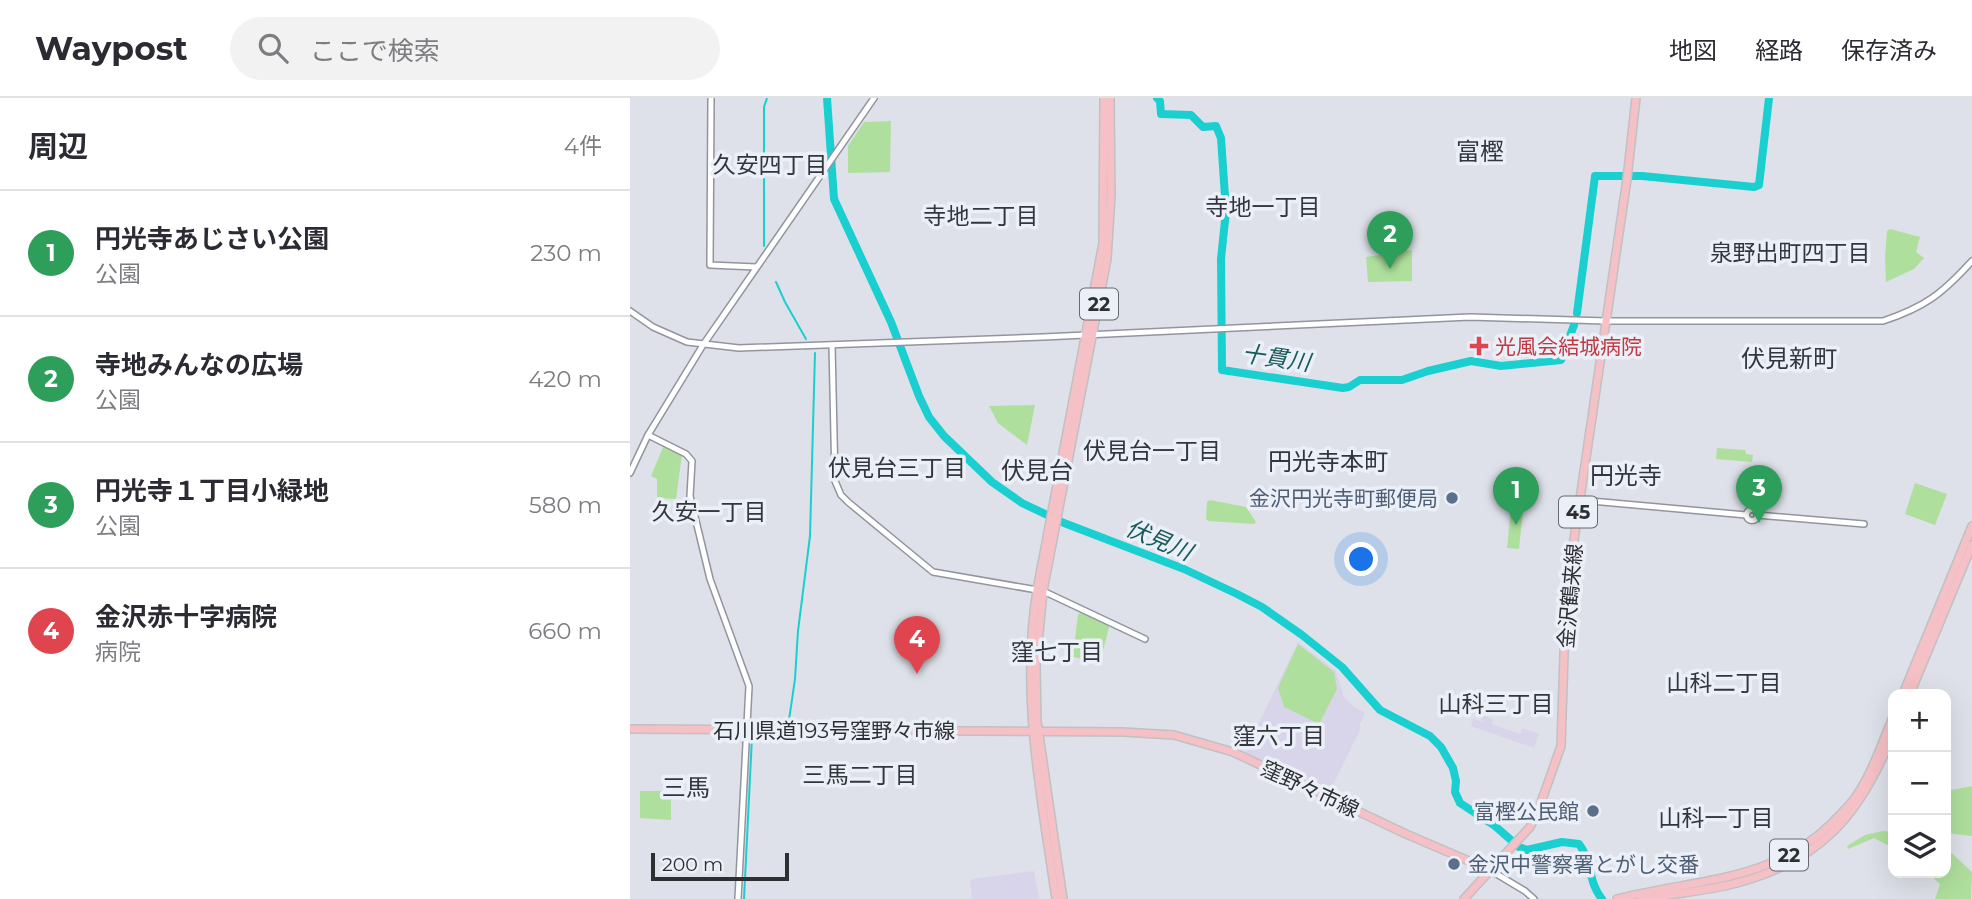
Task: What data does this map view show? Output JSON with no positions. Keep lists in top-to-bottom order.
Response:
{
  "streets": {
    "main road": [
      "22",
      "45",
      "金沢鶴来線",
      "石川県道193号窪野々市線",
      "窪野々市線"
    ]
  },
  "crossings": [
    ["22", "石川県道193号窪野々市線"],
    ["22", "窪野々市線"],
    ["金沢鶴来線", "窪野々市線"],
    ["石川県道193号窪野々市線", "窪野々市線"]
  ],
  "districts": [
    "富樫",
    "久安四丁目",
    "寺地一丁目",
    "寺地二丁目",
    "泉野出町四丁目",
    "伏見新町",
    "伏見台一丁目",
    "円光寺本町",
    "伏見台三丁目",
    "伏見台",
    "円光寺",
    "久安一丁目",
    "窪七丁目",
    "山科二丁目",
    "山科三丁目",
    "窪六丁目",
    "三馬二丁目",
    "三馬",
    "山科一丁目"
  ],
  "water": ["十貫川", "伏見川"],
  "places": {
    "health": ["光風会結城病院"],
    "other": ["金沢円光寺町郵便局", "富樫公民館", "金沢中警察署とがし交番"]
  },
  "scale_bar": "200 m",
  "page": {
    "header": "Waypost",
    "search": "ここで検索",
    "nav": ["地図", "経路", "保存済み"],
    "heading": ["周辺", "4件"],
    "list": [
      {
        "mark": "1",
        "name": "円光寺あじさい公園",
        "note": "公園",
        "value": "230 m"
      },
      {
        "mark": "2",
        "name": "寺地みんなの広場",
        "note": "公園",
        "value": "420 m"
      },
      {
        "mark": "3",
        "name": "円光寺１丁目小緑地",
        "note": "公園",
        "value": "580 m"
      },
      {
        "mark": "4",
        "name": "金沢赤十字病院",
        "note": "病院",
        "value": "660 m"
      }
    ],
    "pins": [
      "2",
      "3",
      "1",
      "4"
    ],
    "map_buttons": ["+", "−"],
    "scale": "200 m"
  }
}
